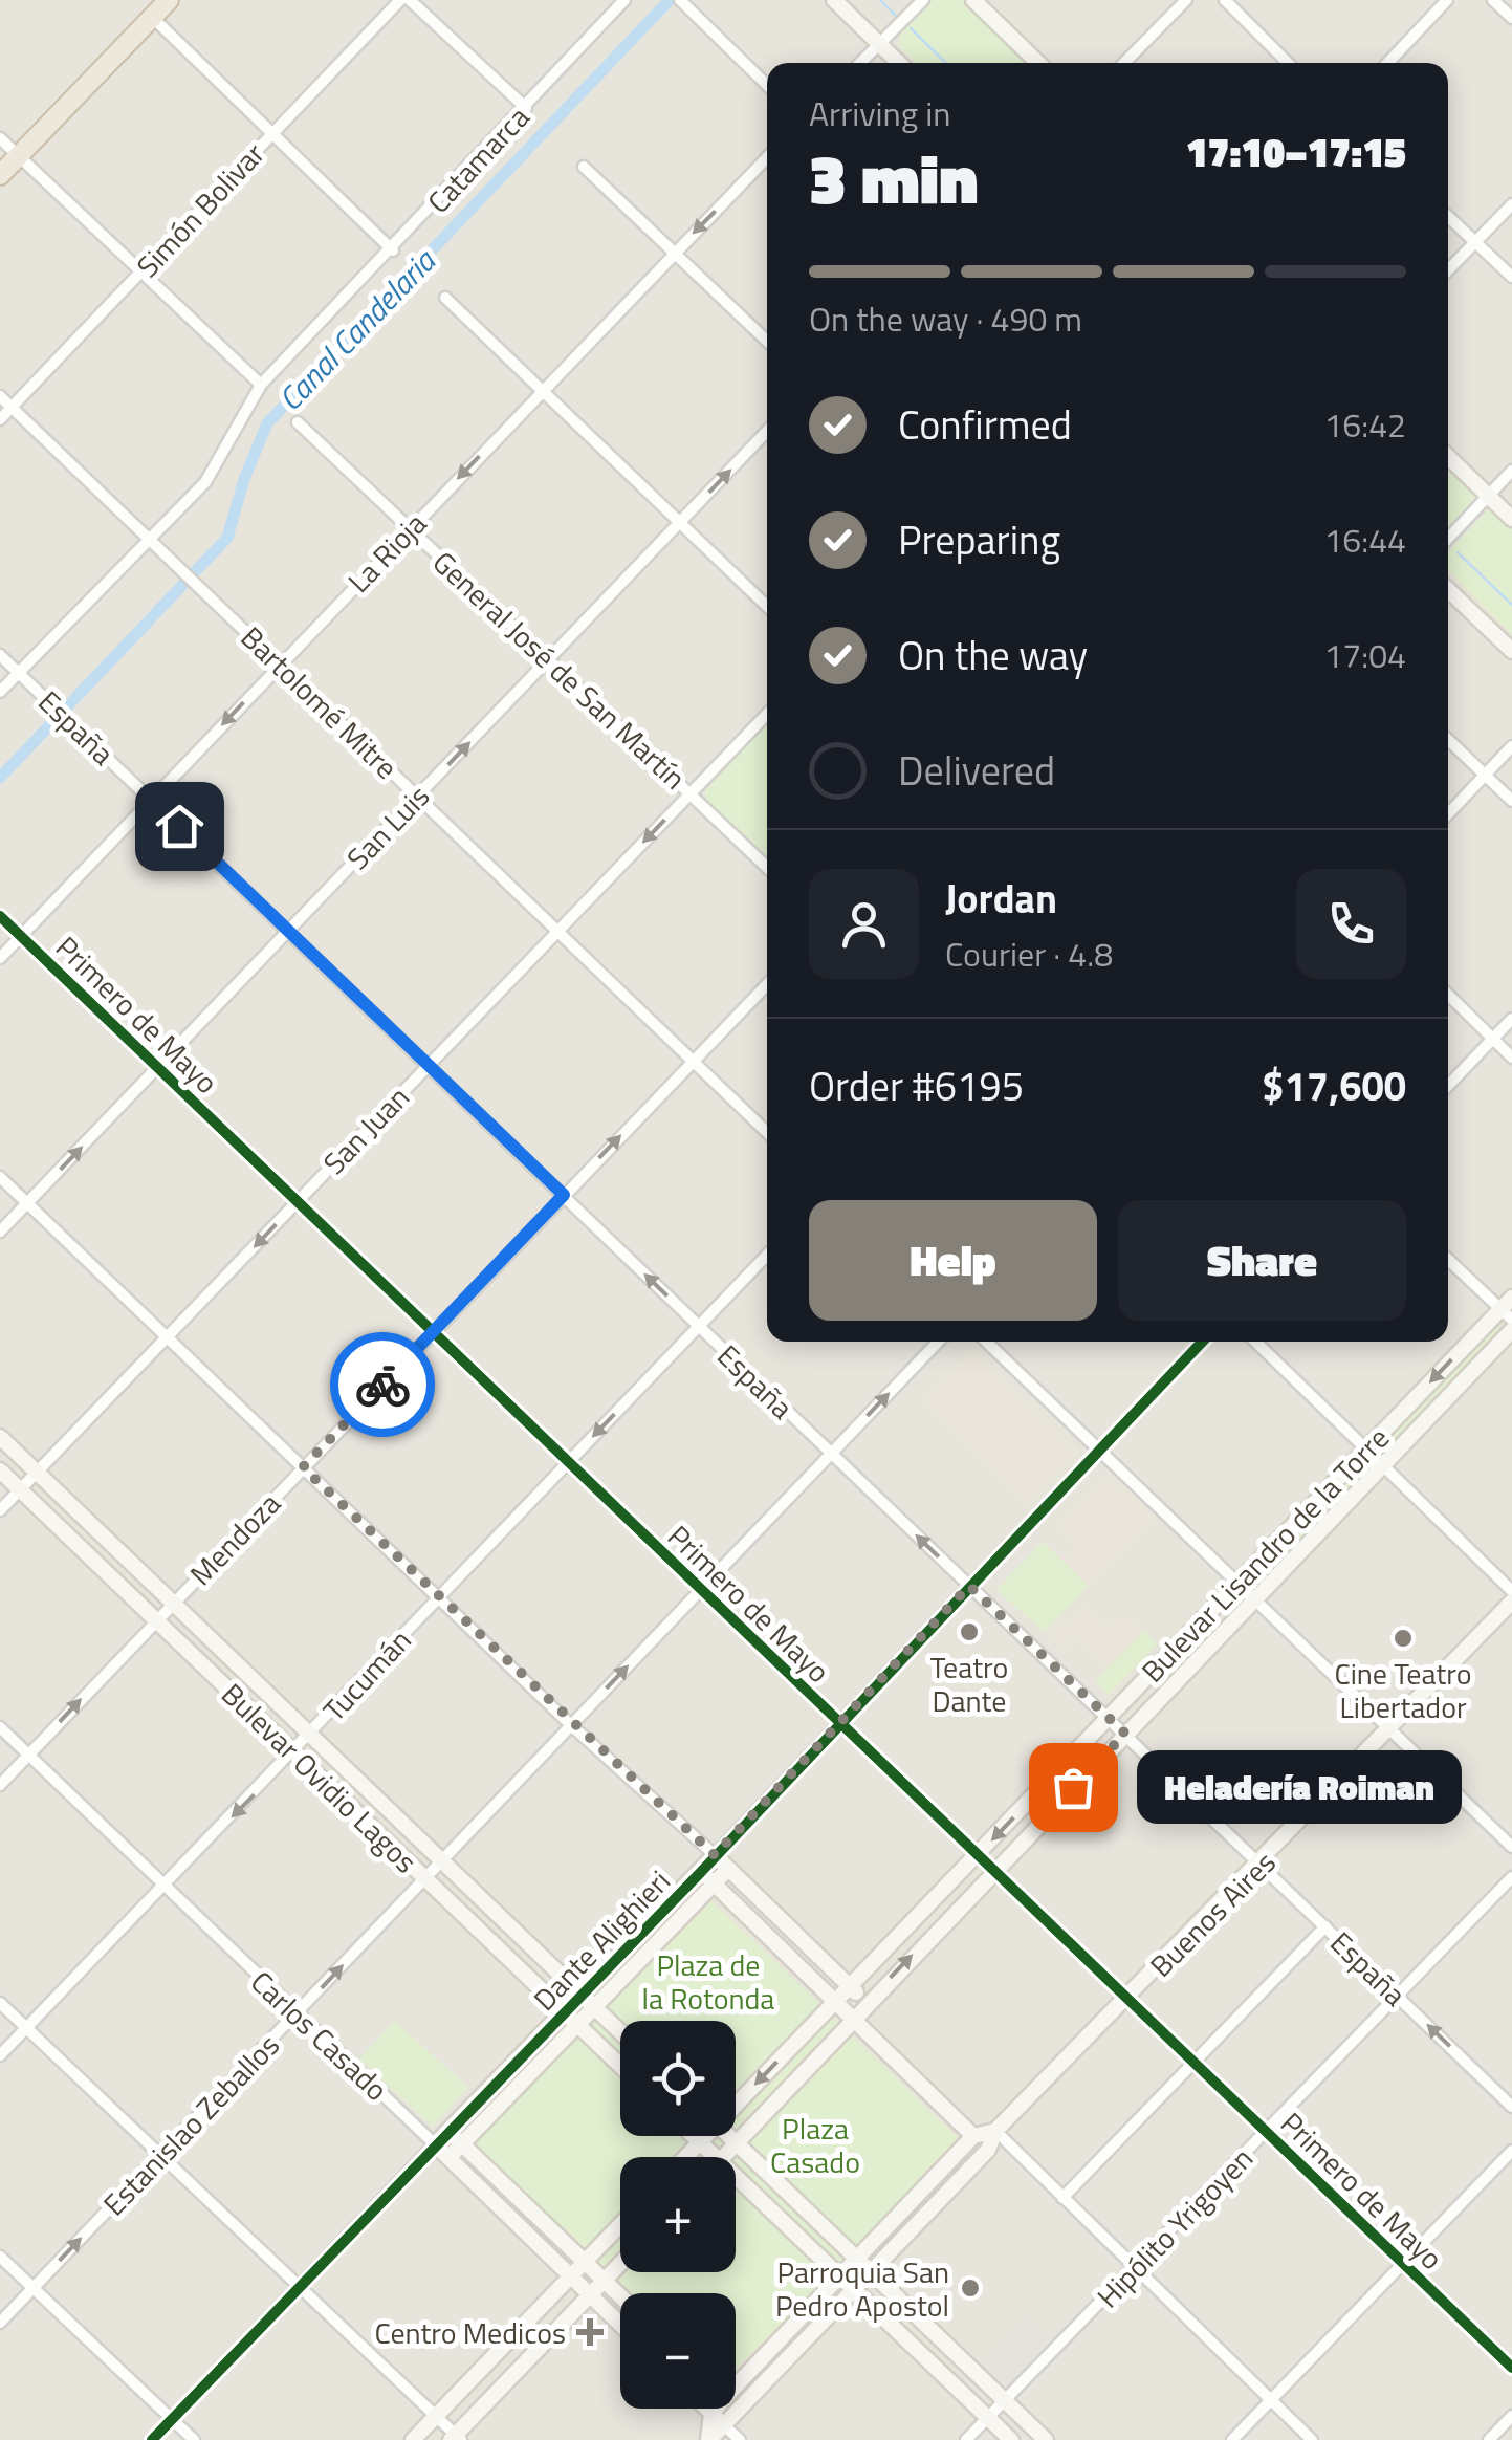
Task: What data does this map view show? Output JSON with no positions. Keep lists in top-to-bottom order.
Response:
{
  "streets": {
    "main road": [
      "Bulevar Lisandro de la Torre",
      "Bulevar Ovidio Lagos",
      "Buenos Aires",
      "Dante Alighieri",
      "Carlos Casado"
    ],
    "street": [
      "Catamarca",
      "Simón Bolivar",
      "La Rioja",
      "General José de San Martín",
      "Bartolomé Mitre",
      "España",
      "San Luis",
      "Primero de Mayo",
      "San Juan",
      "Mendoza",
      "Tucumán",
      "Estanislao Zeballos",
      "Hipólito Yrigoyen"
    ]
  },
  "crossings": [
    ["Catamarca", "Bartolomé Mitre"],
    ["Catamarca", "España"],
    ["Simón Bolivar", "Bartolomé Mitre"],
    ["La Rioja", "General José de San Martín"],
    ["La Rioja", "Bartolomé Mitre"],
    ["La Rioja", "España"],
    ["La Rioja", "Primero de Mayo"],
    ["General José de San Martín", "San Luis"],
    ["General José de San Martín", "San Juan"],
    ["Bartolomé Mitre", "San Luis"],
    ["Bartolomé Mitre", "San Juan"],
    ["Bartolomé Mitre", "Mendoza"],
    ["España", "San Luis"],
    ["España", "San Juan"],
    ["España", "Mendoza"],
    ["España", "Bulevar Lisandro de la Torre"],
    ["España", "Tucumán"],
    ["España", "Buenos Aires"],
    ["España", "Dante Alighieri"],
    ["España", "Estanislao Zeballos"],
    ["España", "Hipólito Yrigoyen"],
    ["San Luis", "Primero de Mayo"],
    ["Primero de Mayo", "San Juan"],
    ["Primero de Mayo", "Mendoza"],
    ["Primero de Mayo", "Bulevar Lisandro de la Torre"],
    ["Primero de Mayo", "Tucumán"],
    ["Primero de Mayo", "Buenos Aires"],
    ["Primero de Mayo", "Dante Alighieri"],
    ["Primero de Mayo", "Estanislao Zeballos"],
    ["Primero de Mayo", "Hipólito Yrigoyen"],
    ["San Juan", "Bulevar Ovidio Lagos"],
    ["Mendoza", "Bulevar Ovidio Lagos"],
    ["Mendoza", "Carlos Casado"],
    ["Tucumán", "Bulevar Ovidio Lagos"],
    ["Tucumán", "Carlos Casado"],
    ["Bulevar Ovidio Lagos", "Dante Alighieri"],
    ["Bulevar Ovidio Lagos", "Estanislao Zeballos"],
    ["Dante Alighieri", "Carlos Casado"],
    ["Carlos Casado", "Estanislao Zeballos"]
  ],
  "one_way": ["La Rioja", "San Luis", "Estanislao Zeballos"],
  "water": ["Canal Candelaria"],
  "parks": ["Plaza de la Rotonda", "Plaza Casado"],
  "places": {
    "other": [
      "Teatro Dante",
      "Cine Teatro Libertador",
      "Heladería Roiman",
      "Parroquia San Pedro Apostol"
    ],
    "health": ["Centro Medicos"]
  },
  "page": {
    "heading": ["3 min", "Arriving in", "17:10–17:15"],
    "panel": [
      "Jordan",
      "Courier · 4.8",
      "Order #6195",
      "$17,600"
    ],
    "bar": "On the way · 490 m",
    "list": [
      ["Confirmed", "16:42"],
      ["Preparing", "16:44"],
      ["On the way", "17:04"],
      "Delivered"
    ],
    "buttons": ["Help", "Share"],
    "bubble": "Heladería Roiman",
    "map_buttons": ["+", "−"]
  }
}
